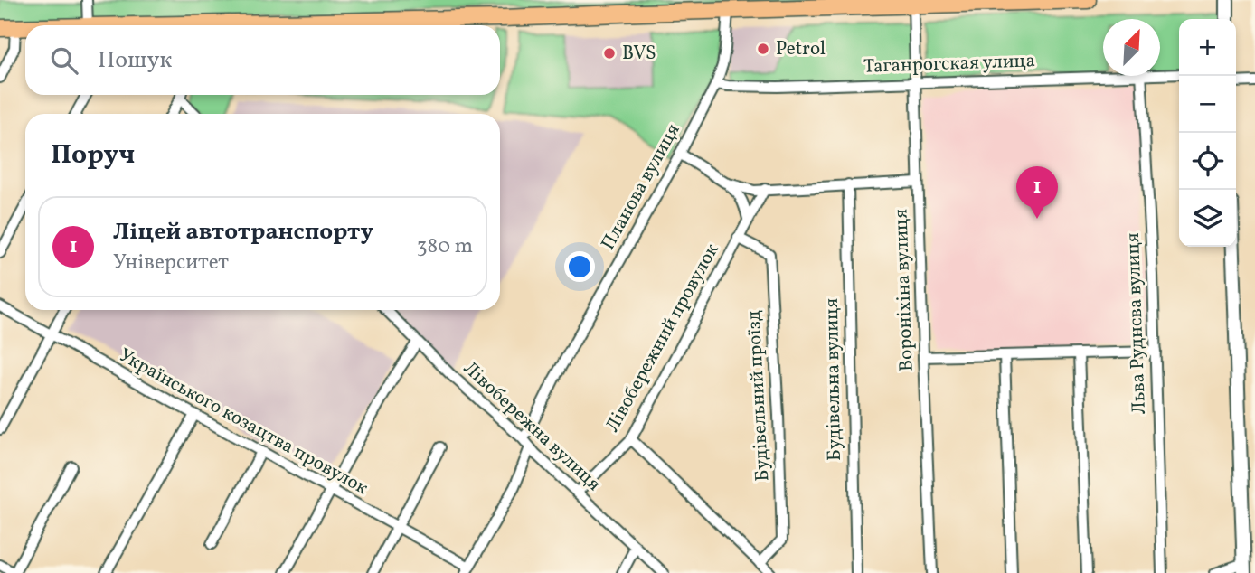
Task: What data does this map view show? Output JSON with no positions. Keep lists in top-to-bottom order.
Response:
{
  "streets": {
    "street": [
      "Таганрогская улица",
      "Планова вулиця",
      "Вороніхіна вулиця",
      "Льва Руднєва вулиця",
      "Лівобережний провулок",
      "Будівельна вулиця",
      "Будівельний проїзд",
      "Українського козацтва провулок",
      "Лівобережна вулиця"
    ]
  },
  "crossings": [
    ["Таганрогская улица", "Планова вулиця"],
    ["Таганрогская улица", "Вороніхіна вулиця"],
    ["Планова вулиця", "Лівобережна вулиця"],
    ["Лівобережний провулок", "Будівельний проїзд"],
    ["Лівобережний провулок", "Лівобережна вулиця"]
  ],
  "places": ["Petrol", "BVS"],
  "north": "top right",
  "page": {
    "map_buttons": ["+", "−"],
    "search": "Пошук",
    "heading": "Поруч",
    "pins": "1",
    "list": [
      {
        "mark": "1",
        "name": "Ліцей автотранспорту",
        "note": "Університет",
        "value": "380 m"
      }
    ]
  }
}
